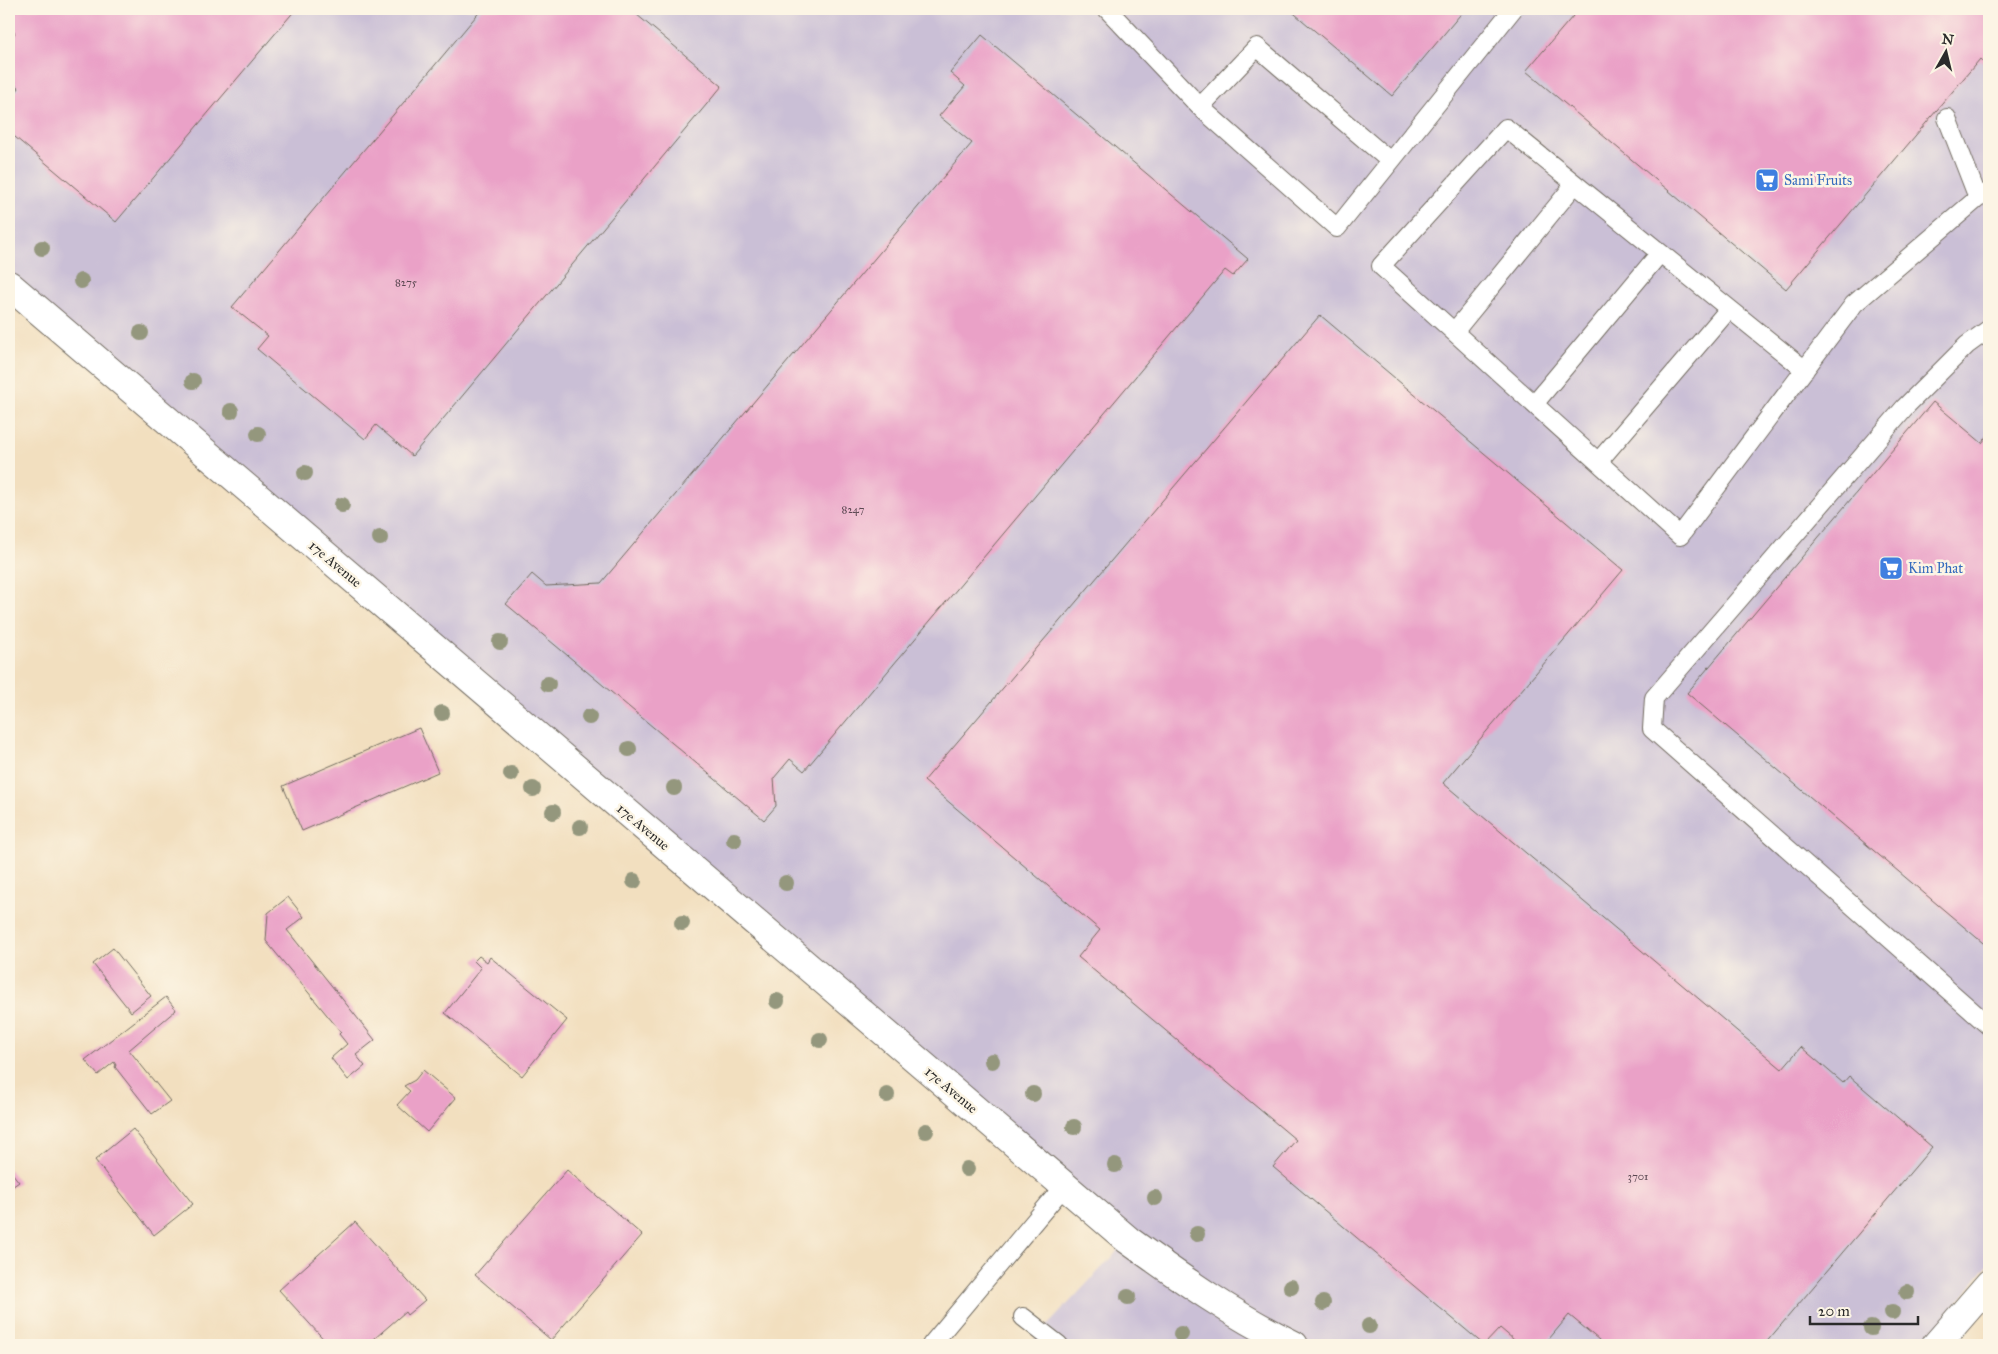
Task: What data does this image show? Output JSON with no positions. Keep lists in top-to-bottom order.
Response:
{
  "streets": {
    "street": ["17e Avenue"]
  },
  "places": {
    "supermarket": ["Sami Fruits", "Kim Phat"]
  },
  "house_numbers": ["8275", "8247", "3701"],
  "scale_bar": "20 m",
  "north": "top"
}
